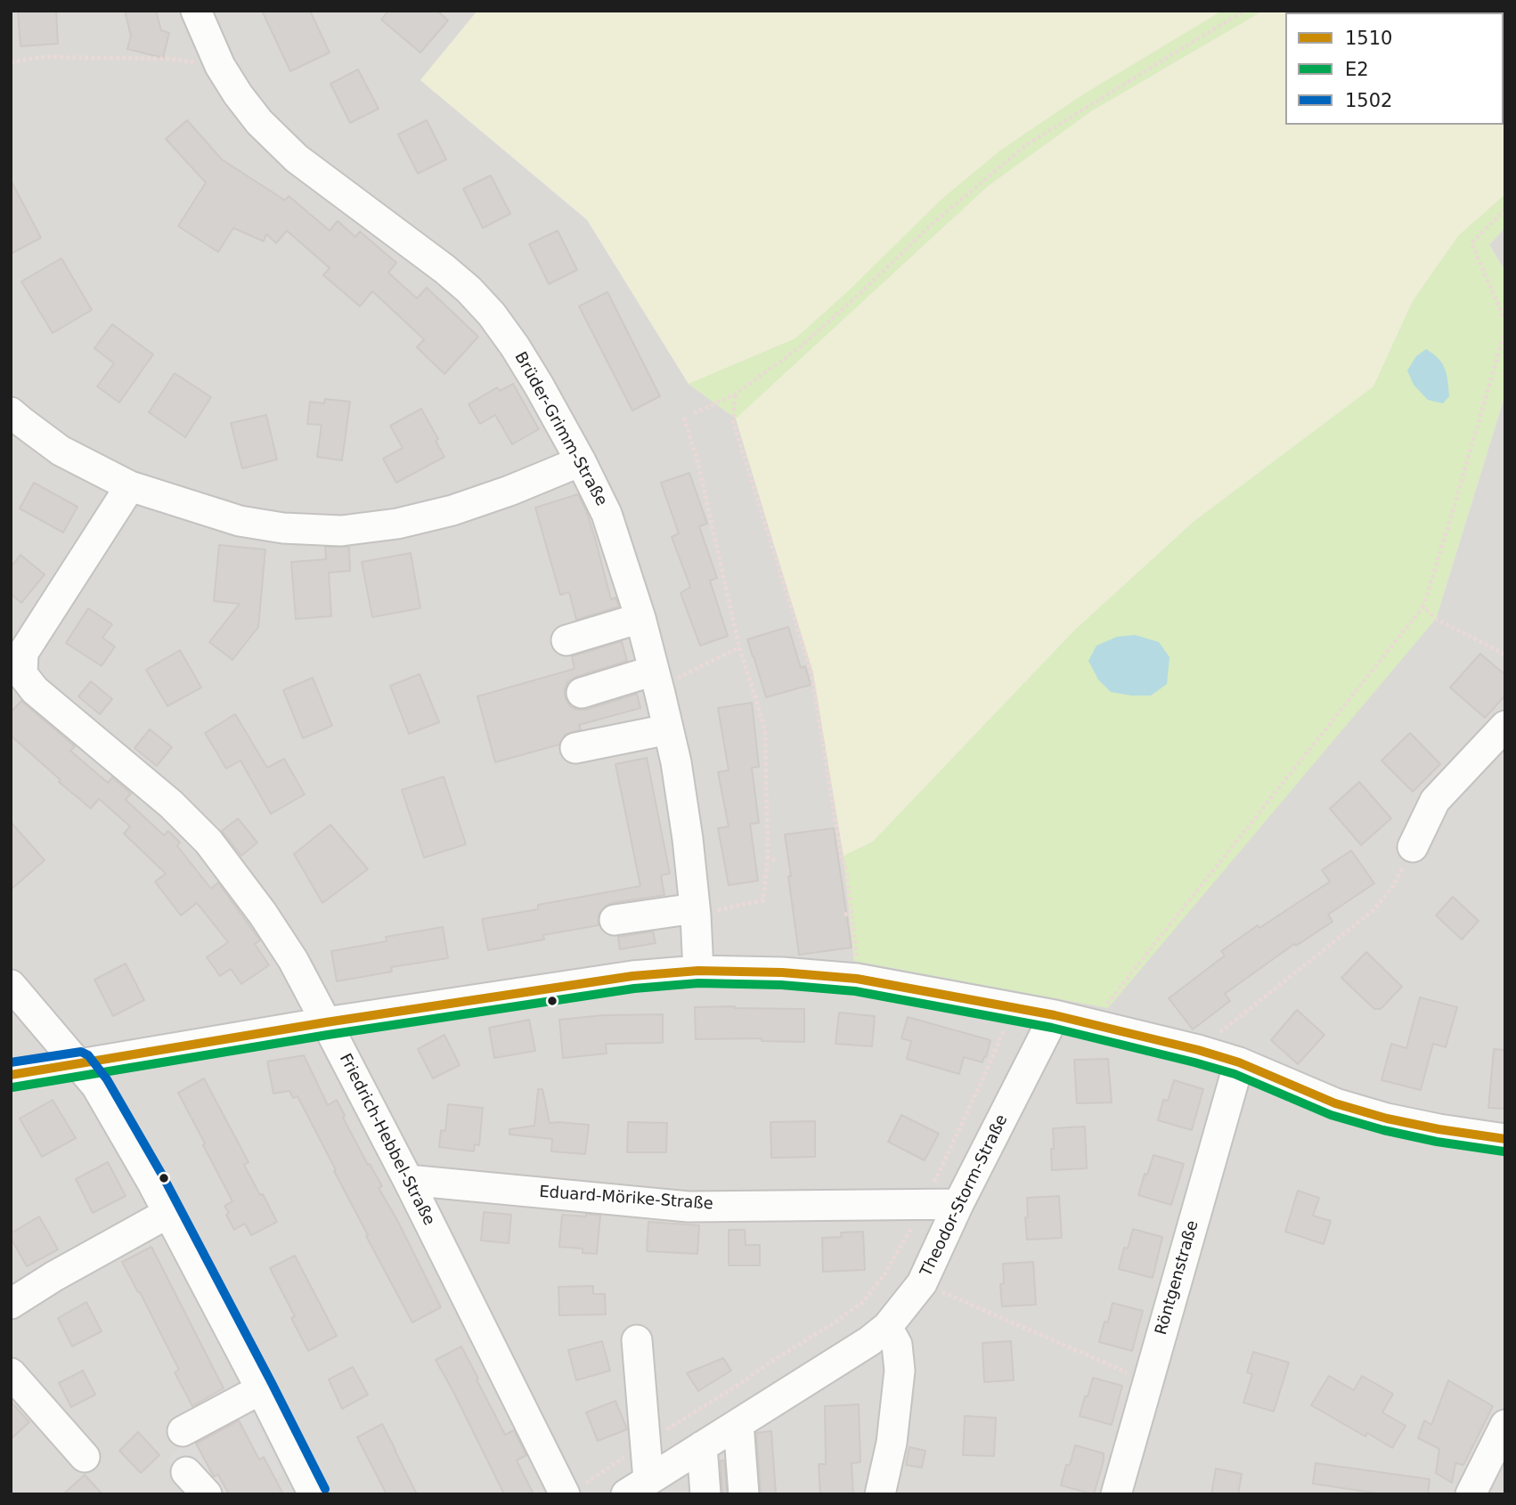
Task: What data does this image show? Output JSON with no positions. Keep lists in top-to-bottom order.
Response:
{
  "streets": {
    "street": [
      "Brüder-Grimm-Straße",
      "Friedrich-Hebbel-Straße",
      "Theodor-Storm-Straße",
      "Eduard-Mörike-Straße",
      "Röntgenstraße"
    ]
  },
  "crossings": [
    ["Friedrich-Hebbel-Straße", "Eduard-Mörike-Straße"],
    ["Theodor-Storm-Straße", "Eduard-Mörike-Straße"]
  ],
  "lines": ["transit line 1510", "transit line E2", "transit line 1502"],
  "legend": ["1510", "E2", "1502"]
}
